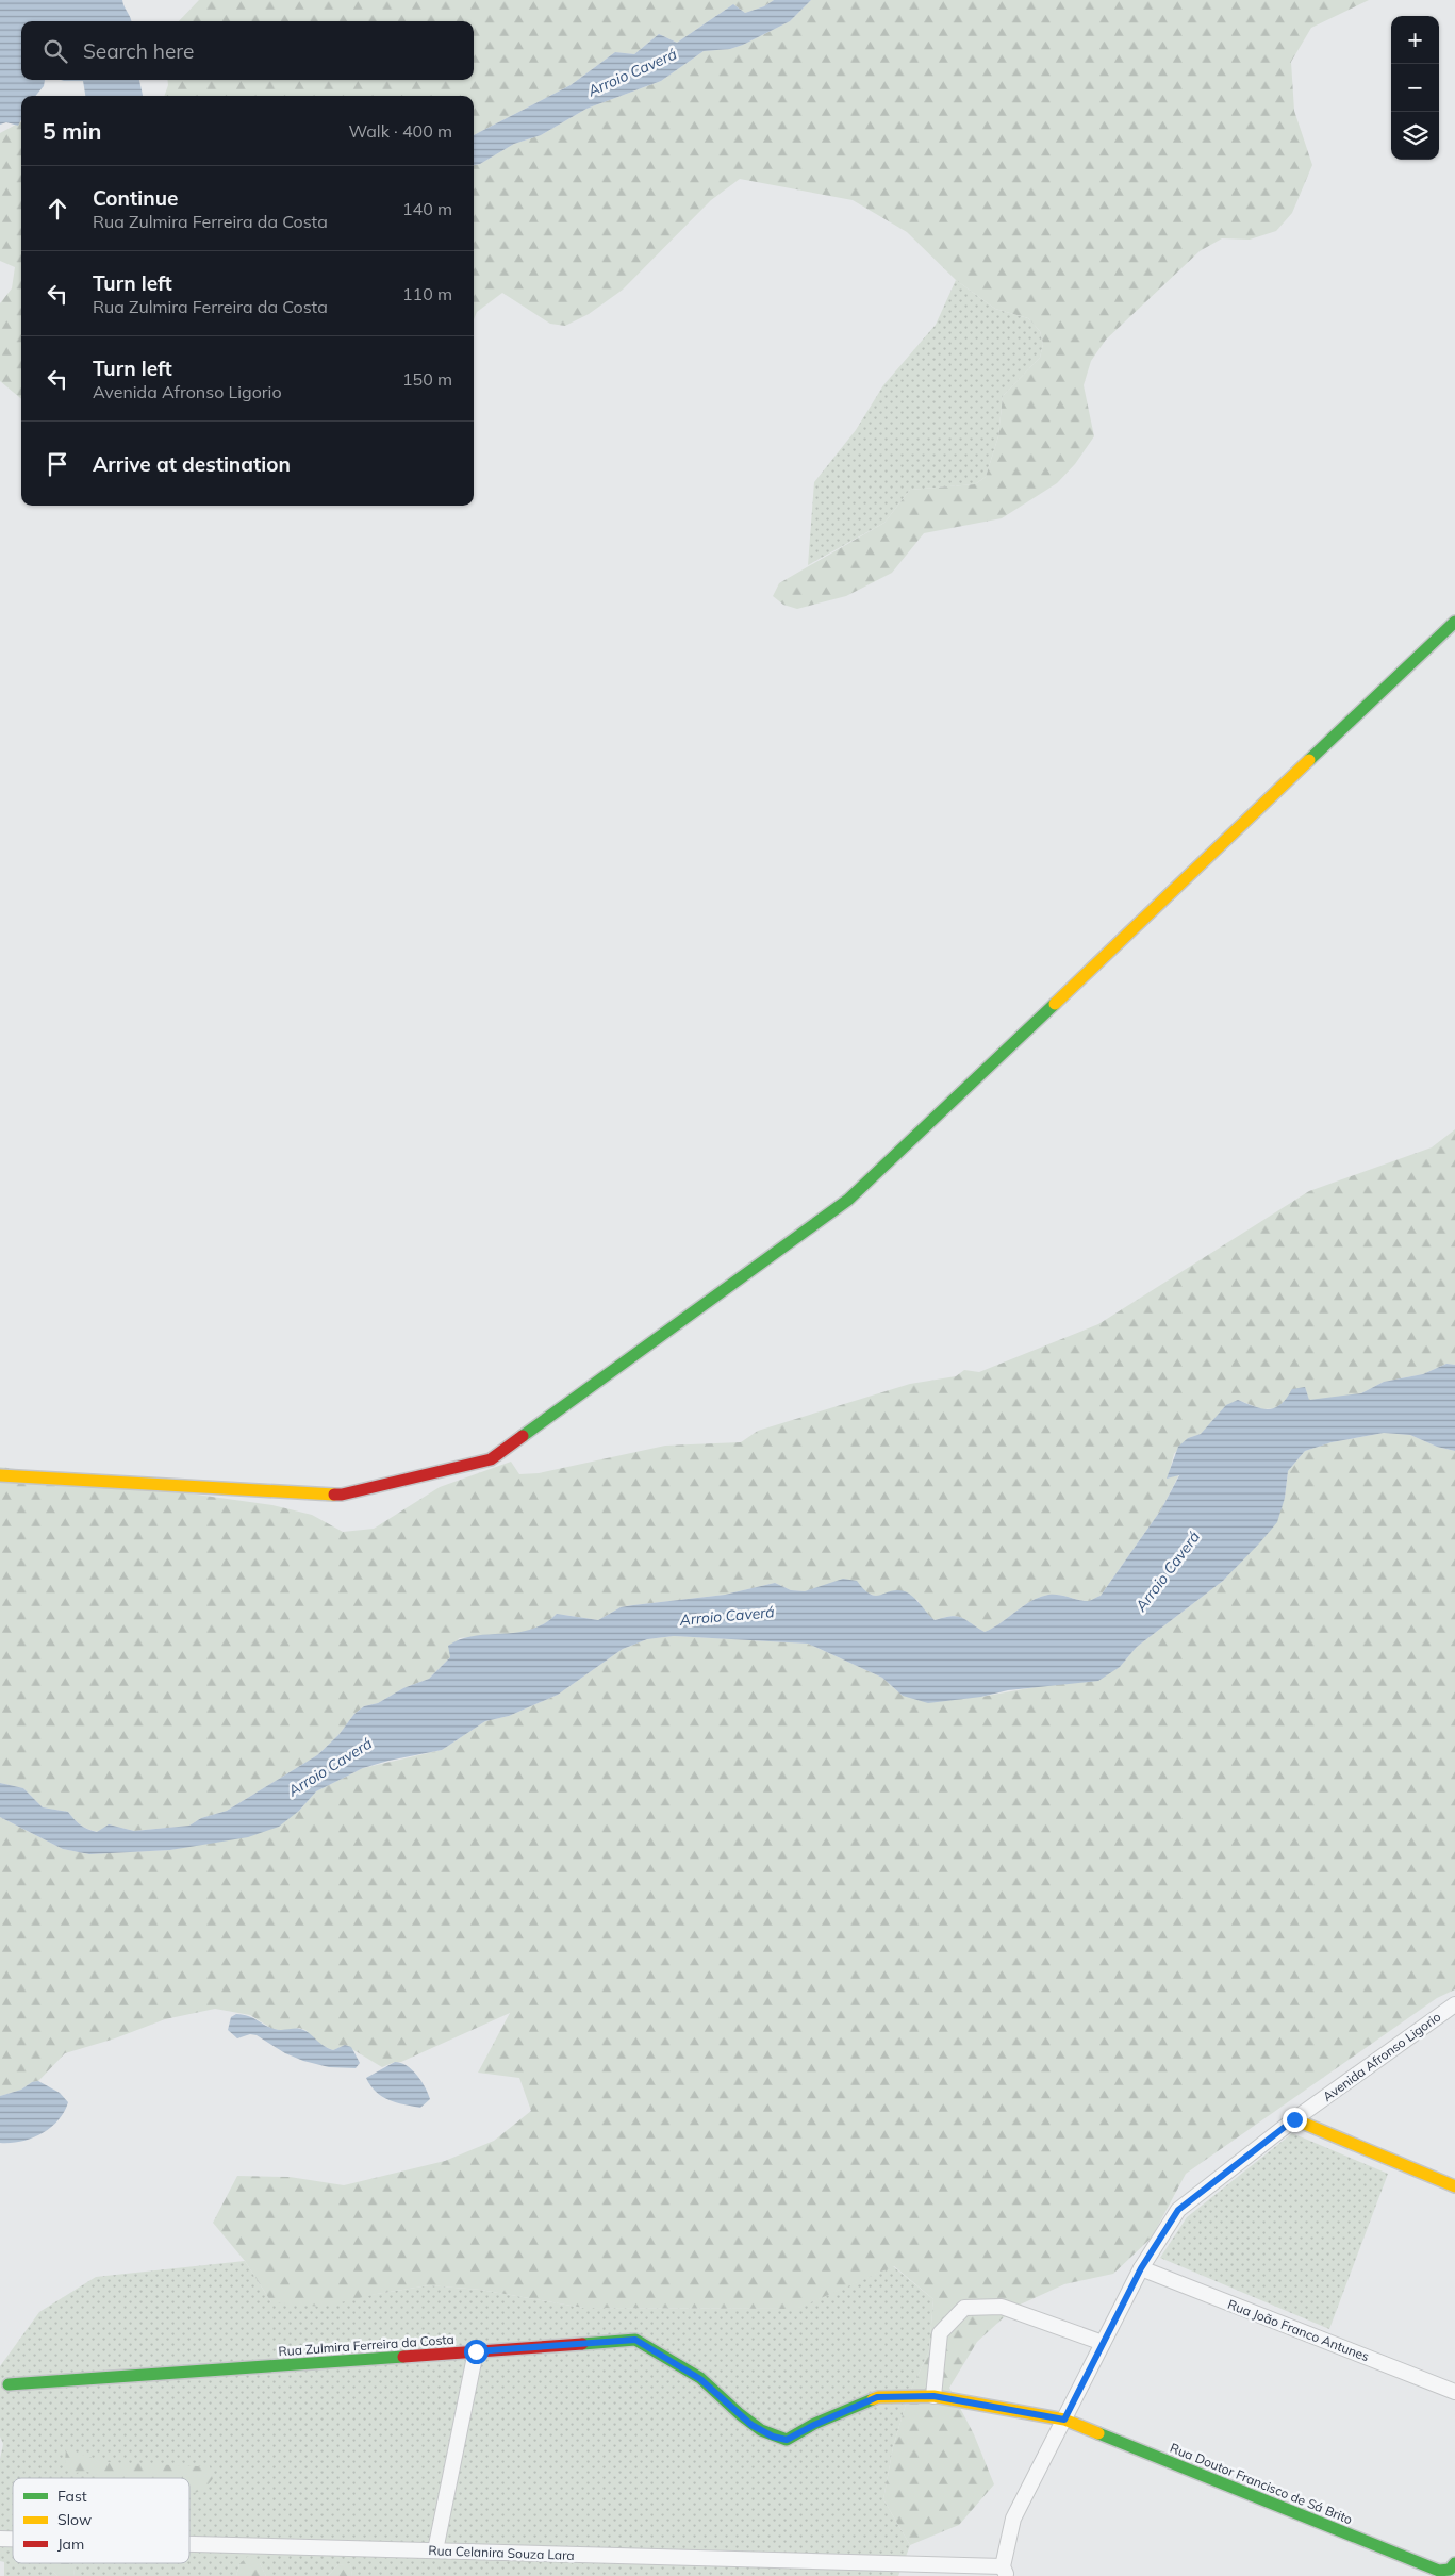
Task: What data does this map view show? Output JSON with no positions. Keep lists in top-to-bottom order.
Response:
{
  "streets": {
    "street": [
      "Avenida Afronso Ligorio",
      "Rua João Franco Antunes",
      "Rua Zulmira Ferreira da Costa",
      "Rua Doutor Francisco de Sá Brito",
      "Rua Celanira Souza Lara"
    ]
  },
  "crossings": [
    ["Avenida Afronso Ligorio", "Rua João Franco Antunes"],
    ["Avenida Afronso Ligorio", "Rua Zulmira Ferreira da Costa"],
    ["Avenida Afronso Ligorio", "Rua Doutor Francisco de Sá Brito"],
    ["Avenida Afronso Ligorio", "Rua Celanira Souza Lara"],
    ["Rua Zulmira Ferreira da Costa", "Rua Doutor Francisco de Sá Brito"]
  ],
  "water": ["Arroio Caverá"],
  "legend": ["Fast", "Slow", "Jam"],
  "page": {
    "map_buttons": ["+", "−"],
    "search": "Search here",
    "heading": ["5 min", "Walk · 400 m"],
    "list": [
      ["Continue", "Rua Zulmira Ferreira da Costa", "140 m"],
      ["Turn left", "Rua Zulmira Ferreira da Costa", "110 m"],
      ["Turn left", "Avenida Afronso Ligorio", "150 m"],
      "Arrive at destination"
    ]
  }
}
